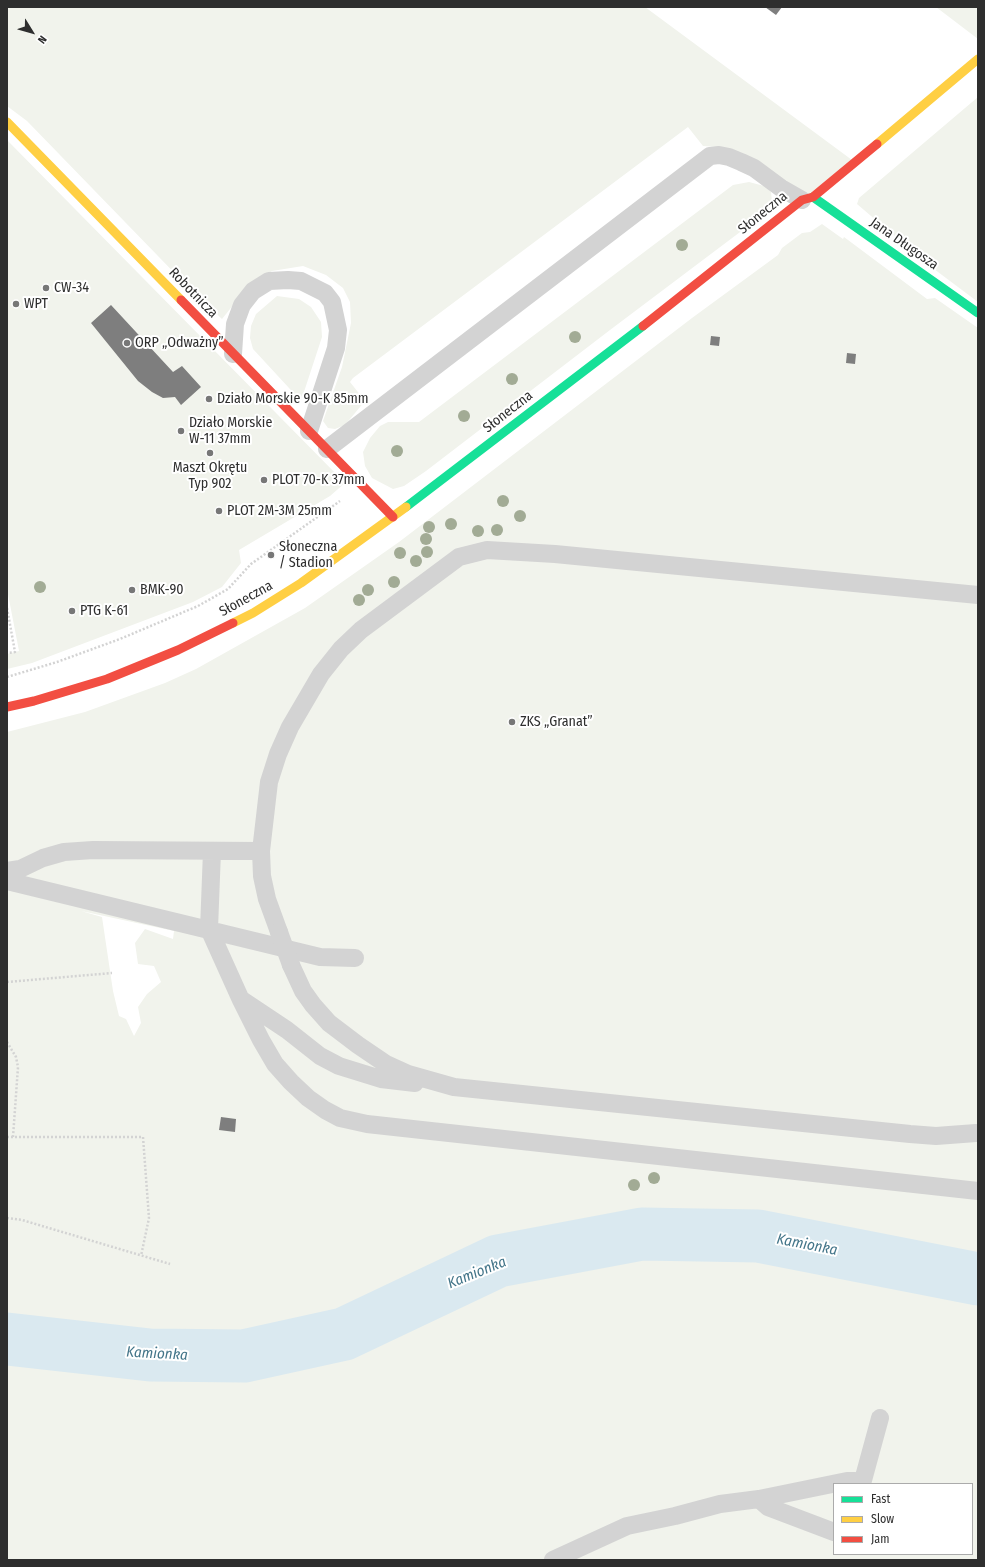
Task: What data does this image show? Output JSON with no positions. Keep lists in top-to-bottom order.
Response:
{
  "streets": {
    "street": ["Słoneczna", "Jana Długosza", "Robotnicza"]
  },
  "crossings": [
    ["Słoneczna", "Jana Długosza"],
    ["Słoneczna", "Robotnicza"]
  ],
  "water": ["Kamionka"],
  "places": [
    "CW-34",
    "WPT",
    "ORP „Odważny”",
    "Działo Morskie 90-K 85mm",
    "Działo Morskie W-11 37mm",
    "Maszt Okrętu Typ 902",
    "PLOT 70-K 37mm",
    "PLOT 2M-3M 25mm",
    "Słoneczna / Stadion",
    "BMK-90",
    "PTG K-61",
    "ZKS „Granat”"
  ],
  "legend": ["Fast", "Slow", "Jam"],
  "north": "bottom right"
}
